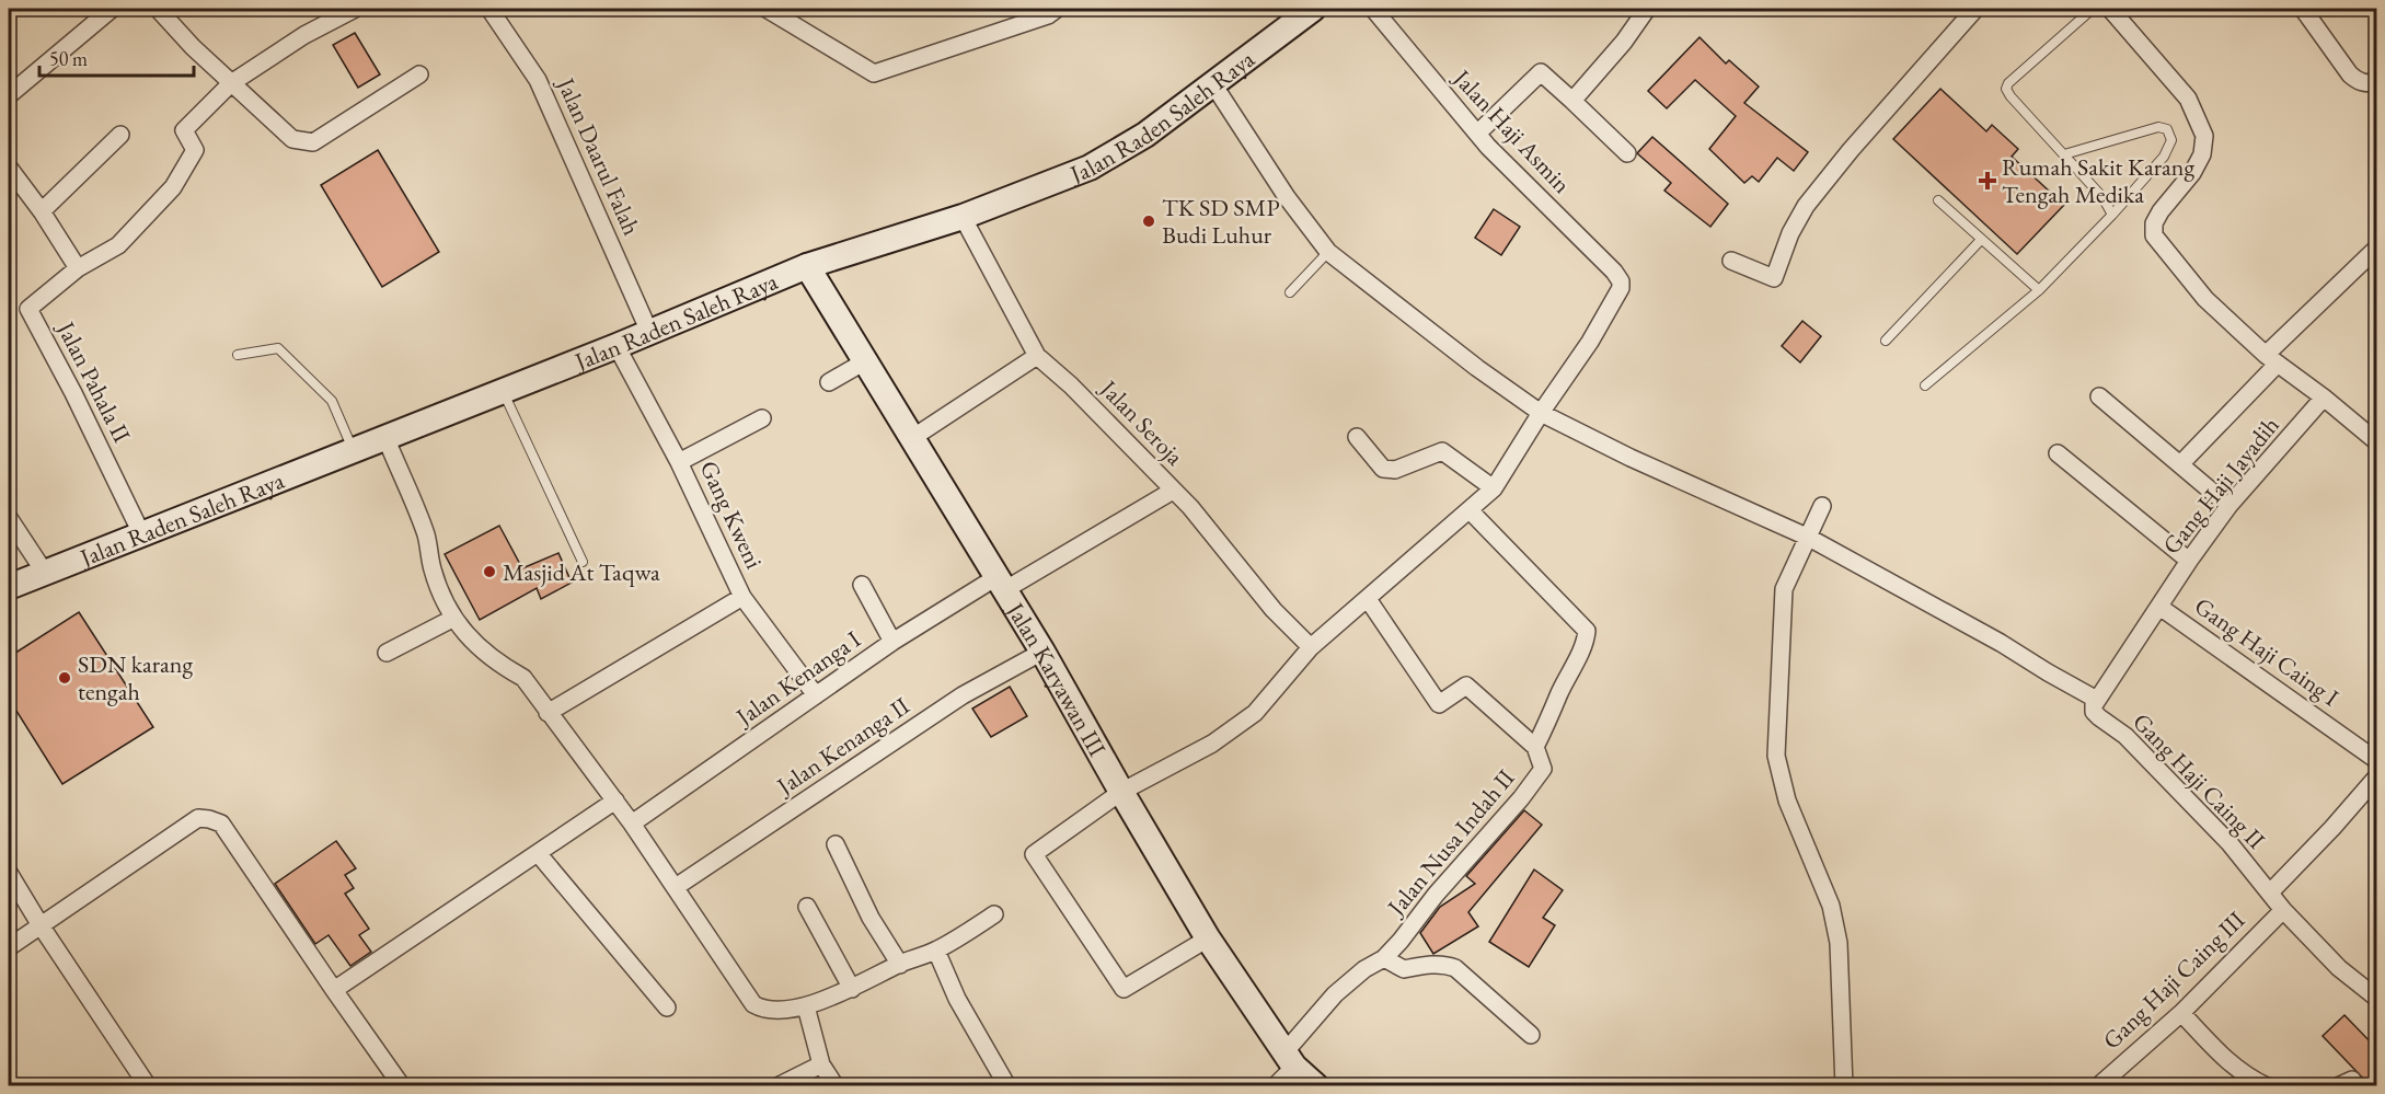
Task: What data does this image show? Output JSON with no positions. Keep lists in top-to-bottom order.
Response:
{
  "streets": {
    "main road": ["Jalan Raden Saleh Raya", "Jalan Karyawan III"],
    "street": [
      "Jalan Haji Asmin",
      "Jalan Daarul Falah",
      "Jalan Pahala II",
      "Jalan Seroja",
      "Gang Haji Jayadih",
      "Gang Kweni",
      "Gang Haji Caing I",
      "Jalan Kenanga I",
      "Jalan Kenanga II",
      "Gang Haji Caing II",
      "Jalan Nusa Indah II",
      "Gang Haji Caing III"
    ]
  },
  "crossings": [
    ["Jalan Raden Saleh Raya", "Jalan Daarul Falah"],
    ["Jalan Raden Saleh Raya", "Jalan Pahala II"],
    ["Jalan Raden Saleh Raya", "Jalan Seroja"],
    ["Jalan Raden Saleh Raya", "Gang Kweni"],
    ["Jalan Raden Saleh Raya", "Jalan Karyawan III"],
    ["Jalan Seroja", "Jalan Kenanga I"],
    ["Gang Haji Jayadih", "Gang Haji Caing I"],
    ["Gang Kweni", "Jalan Kenanga I"],
    ["Jalan Kenanga I", "Jalan Karyawan III"],
    ["Jalan Karyawan III", "Jalan Kenanga II"],
    ["Jalan Karyawan III", "Jalan Nusa Indah II"]
  ],
  "places": {
    "health": ["Rumah Sakit Karang Tengah Medika"],
    "other": ["TK SD SMP Budi Luhur", "Masjid At Taqwa", "SDN karang tengah"]
  },
  "scale_bar": "50 m"
}
